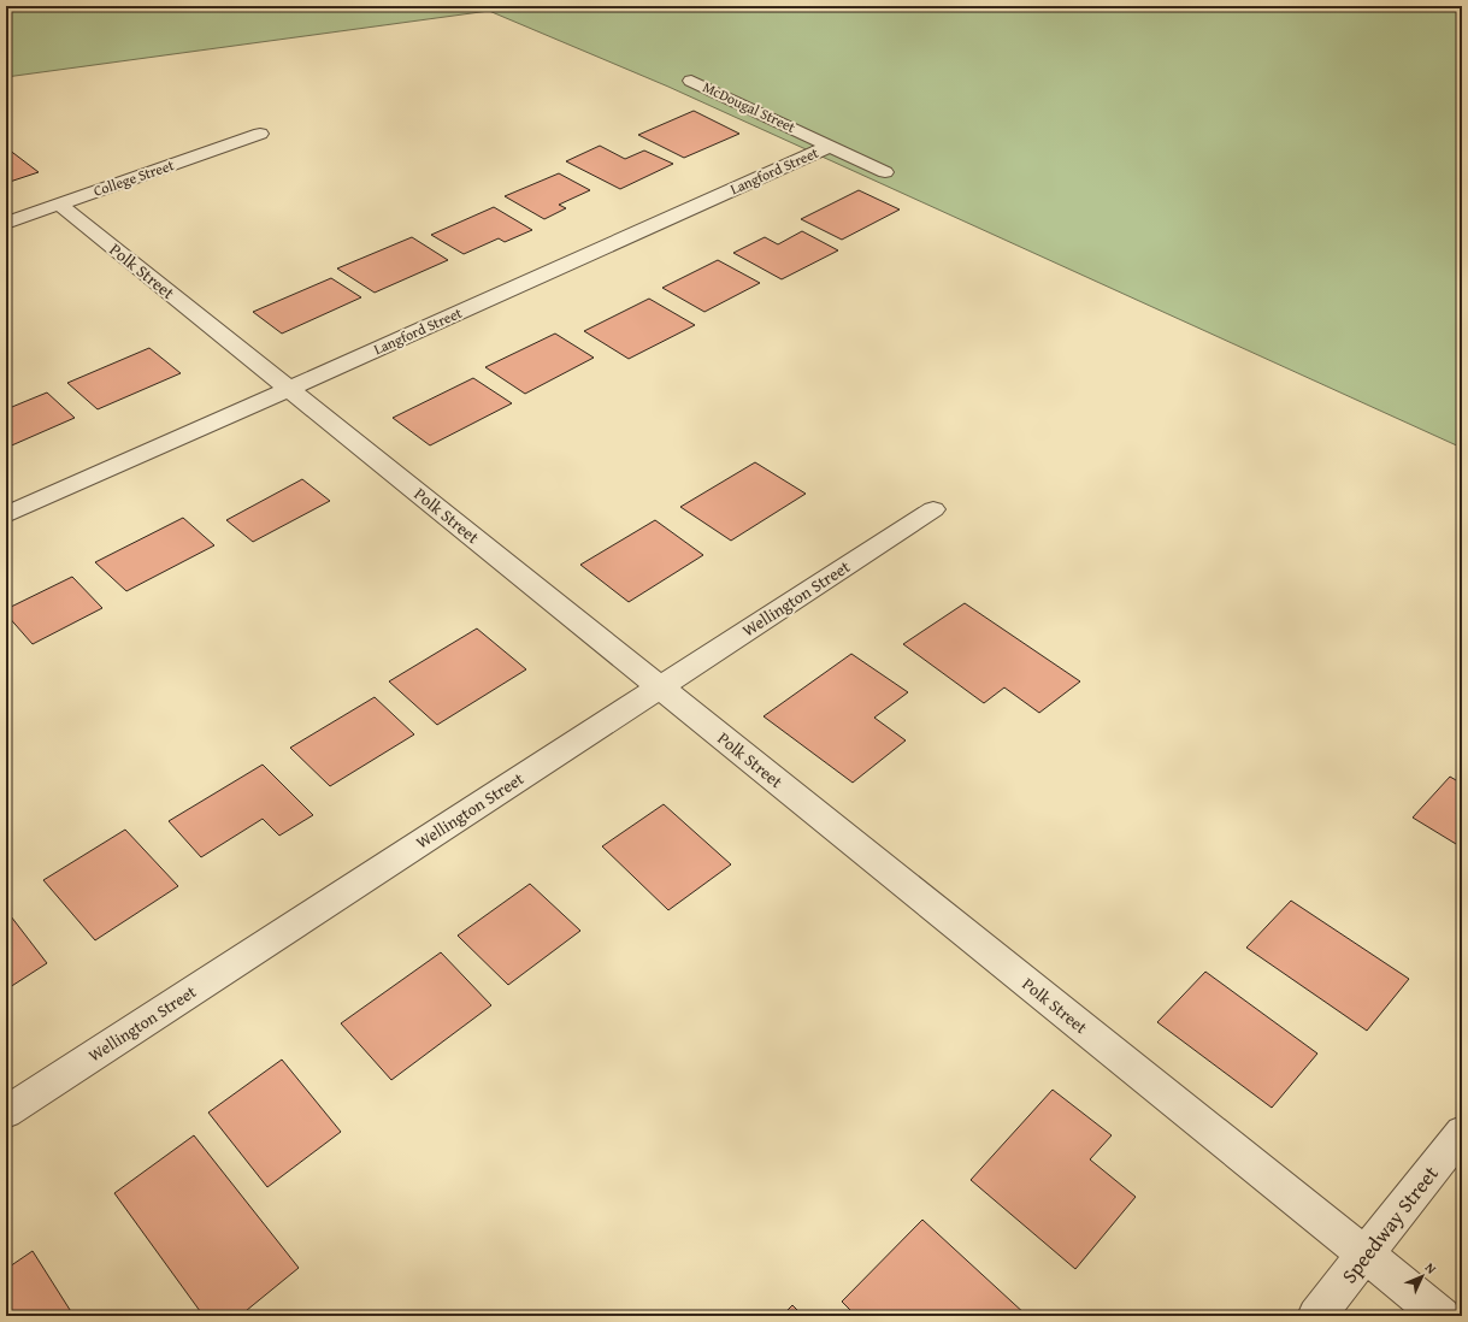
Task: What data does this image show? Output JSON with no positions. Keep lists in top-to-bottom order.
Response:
{
  "streets": {
    "street": [
      "McDougal Street",
      "Langford Street",
      "College Street",
      "Polk Street",
      "Wellington Street",
      "Speedway Street"
    ]
  },
  "crossings": [
    ["McDougal Street", "Langford Street"],
    ["Langford Street", "Polk Street"],
    ["College Street", "Polk Street"],
    ["Polk Street", "Wellington Street"],
    ["Polk Street", "Speedway Street"]
  ],
  "north": "top right"
}
